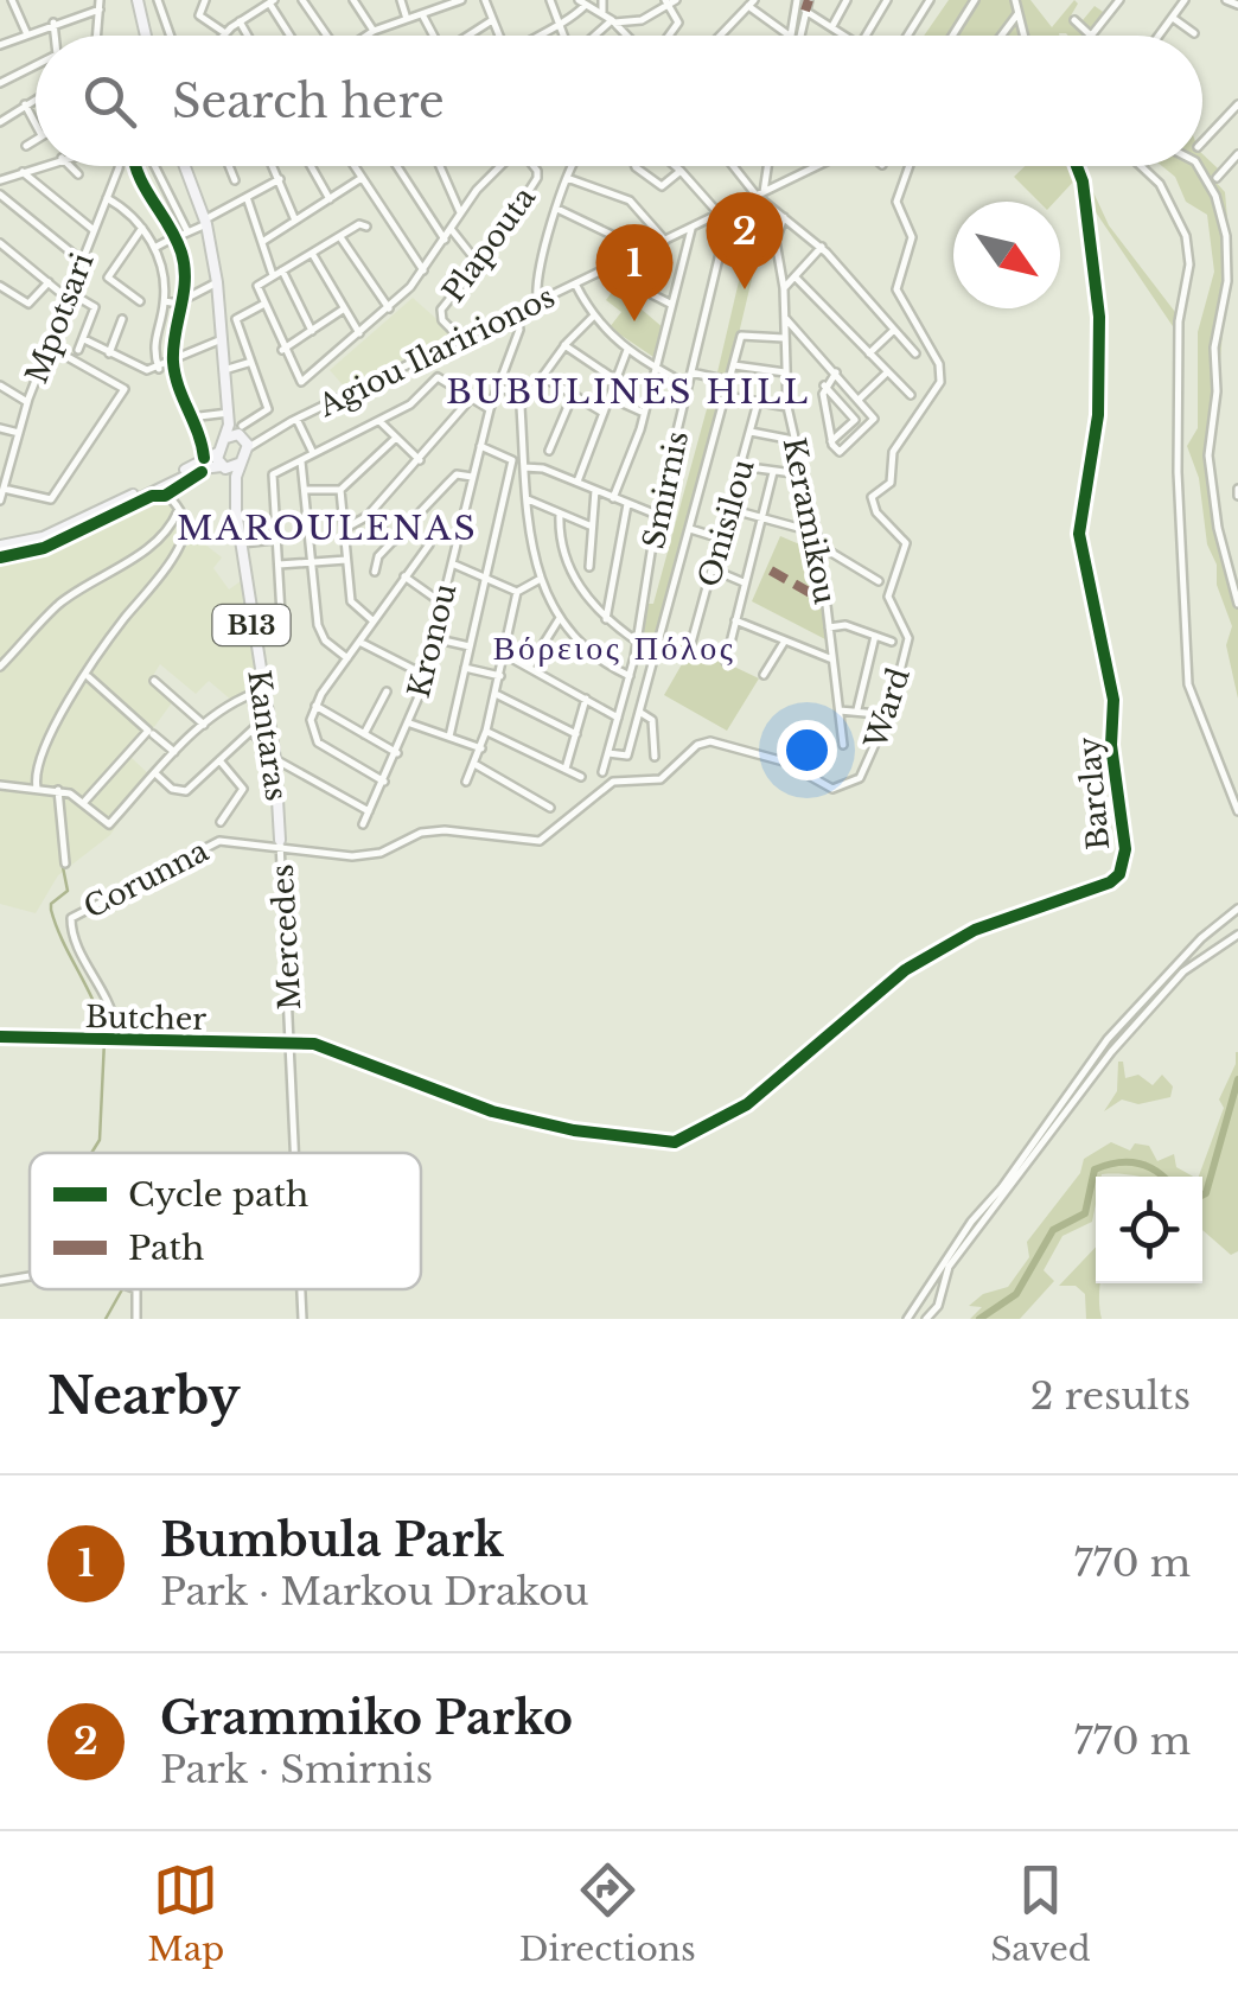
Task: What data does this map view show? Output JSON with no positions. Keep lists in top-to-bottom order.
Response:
{
  "streets": {
    "main road": ["B13", "Kantaras"],
    "street": [
      "Plapouta",
      "Mpotsari",
      "Agiou Ilaririonos",
      "Smirnis",
      "Keramikou",
      "Onisilou",
      "Kronou",
      "Ward",
      "Barclay",
      "Corunna",
      "Mercedes",
      "Butcher"
    ]
  },
  "crossings": [
    ["Plapouta", "Agiou Ilaririonos"],
    ["Agiou Ilaririonos", "Smirnis"],
    ["Agiou Ilaririonos", "B13"],
    ["Agiou Ilaririonos", "Kronou"],
    ["B13", "Kantaras"],
    ["Ward", "Kantaras"],
    ["Ward", "Corunna"],
    ["Ward", "Mercedes"],
    ["Kantaras", "Corunna"],
    ["Kantaras", "Mercedes"],
    ["Barclay", "Mercedes"],
    ["Barclay", "Butcher"],
    ["Corunna", "Mercedes"],
    ["Corunna", "Butcher"],
    ["Mercedes", "Butcher"]
  ],
  "districts": ["BUBULINES HILL", "MAROULENAS", "Βόρειος Πόλος"],
  "legend": ["Cycle path", "Path"],
  "north": "bottom right",
  "page": {
    "search": "Search here",
    "pins": ["2", "1"],
    "heading": ["Nearby", "2 results"],
    "list": [
      {
        "mark": "1",
        "name": "Bumbula Park",
        "note": "Park · Markou Drakou",
        "value": "770 m"
      },
      {
        "mark": "2",
        "name": "Grammiko Parko",
        "note": "Park · Smirnis",
        "value": "770 m"
      }
    ],
    "nav": ["Map", "Directions", "Saved"]
  }
}
